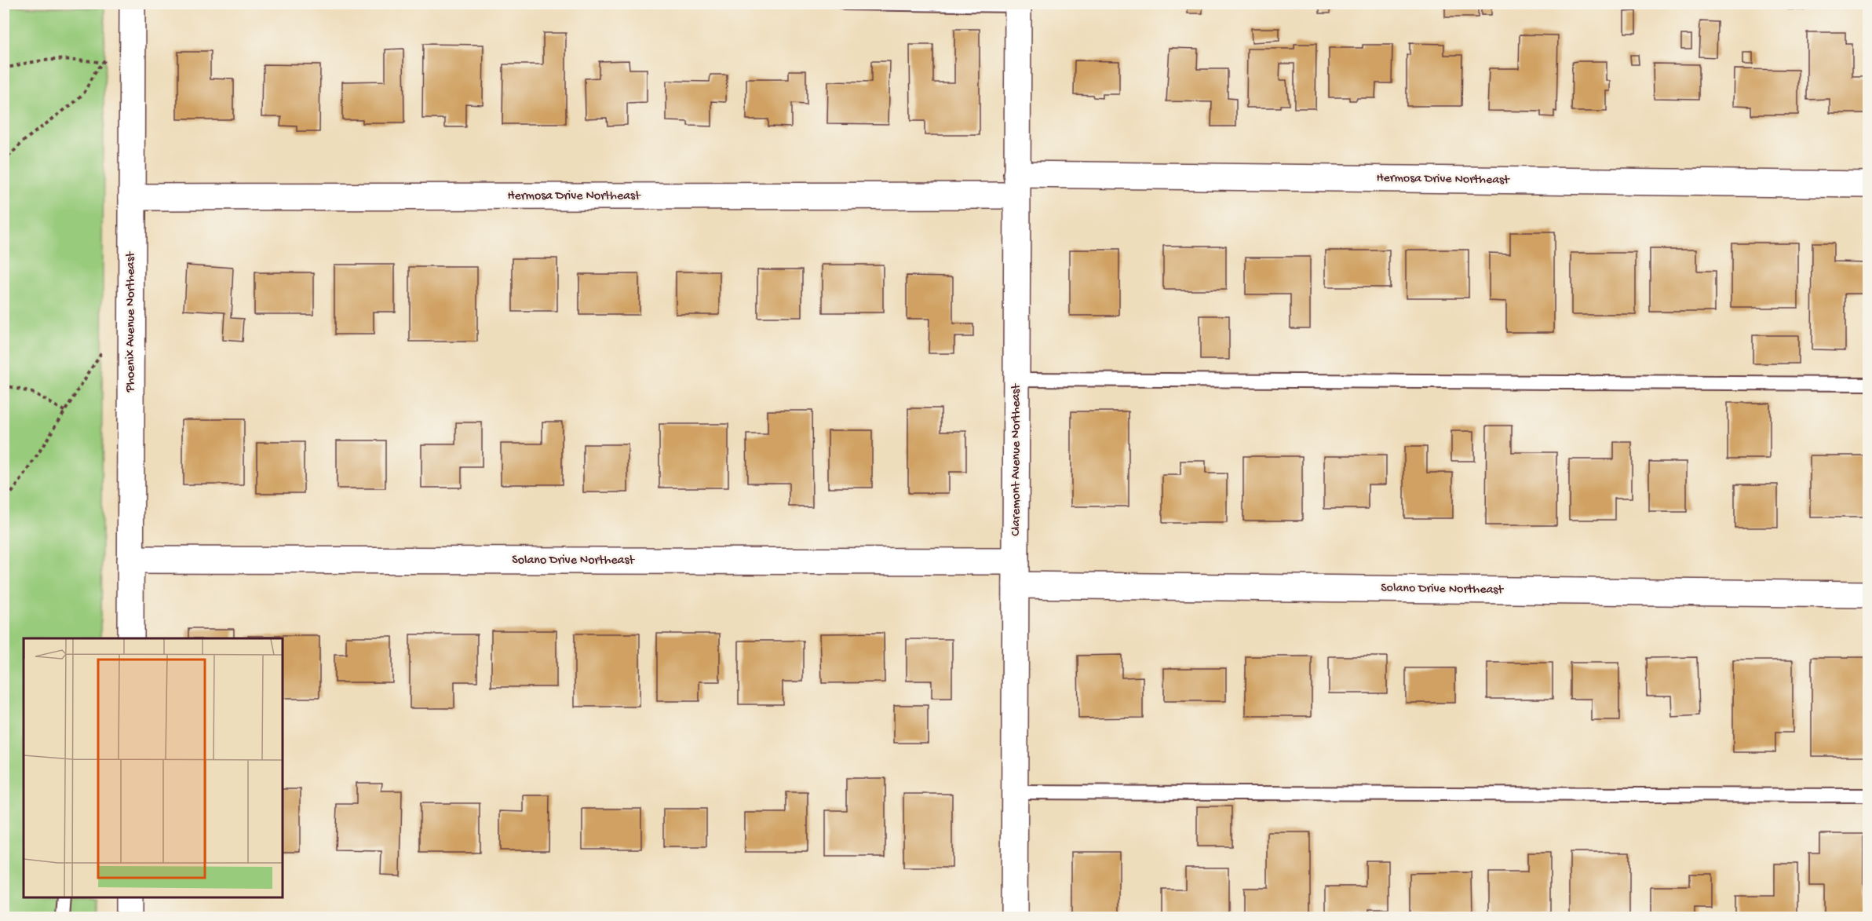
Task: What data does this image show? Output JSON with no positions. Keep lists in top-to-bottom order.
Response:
{
  "streets": {
    "street": [
      "Hermosa Drive Northeast",
      "Phoenix Avenue Northeast",
      "Claremont Avenue Northeast",
      "Solano Drive Northeast"
    ]
  },
  "crossings": [
    ["Hermosa Drive Northeast", "Phoenix Avenue Northeast"],
    ["Hermosa Drive Northeast", "Claremont Avenue Northeast"],
    ["Phoenix Avenue Northeast", "Solano Drive Northeast"],
    ["Claremont Avenue Northeast", "Solano Drive Northeast"]
  ]
}
